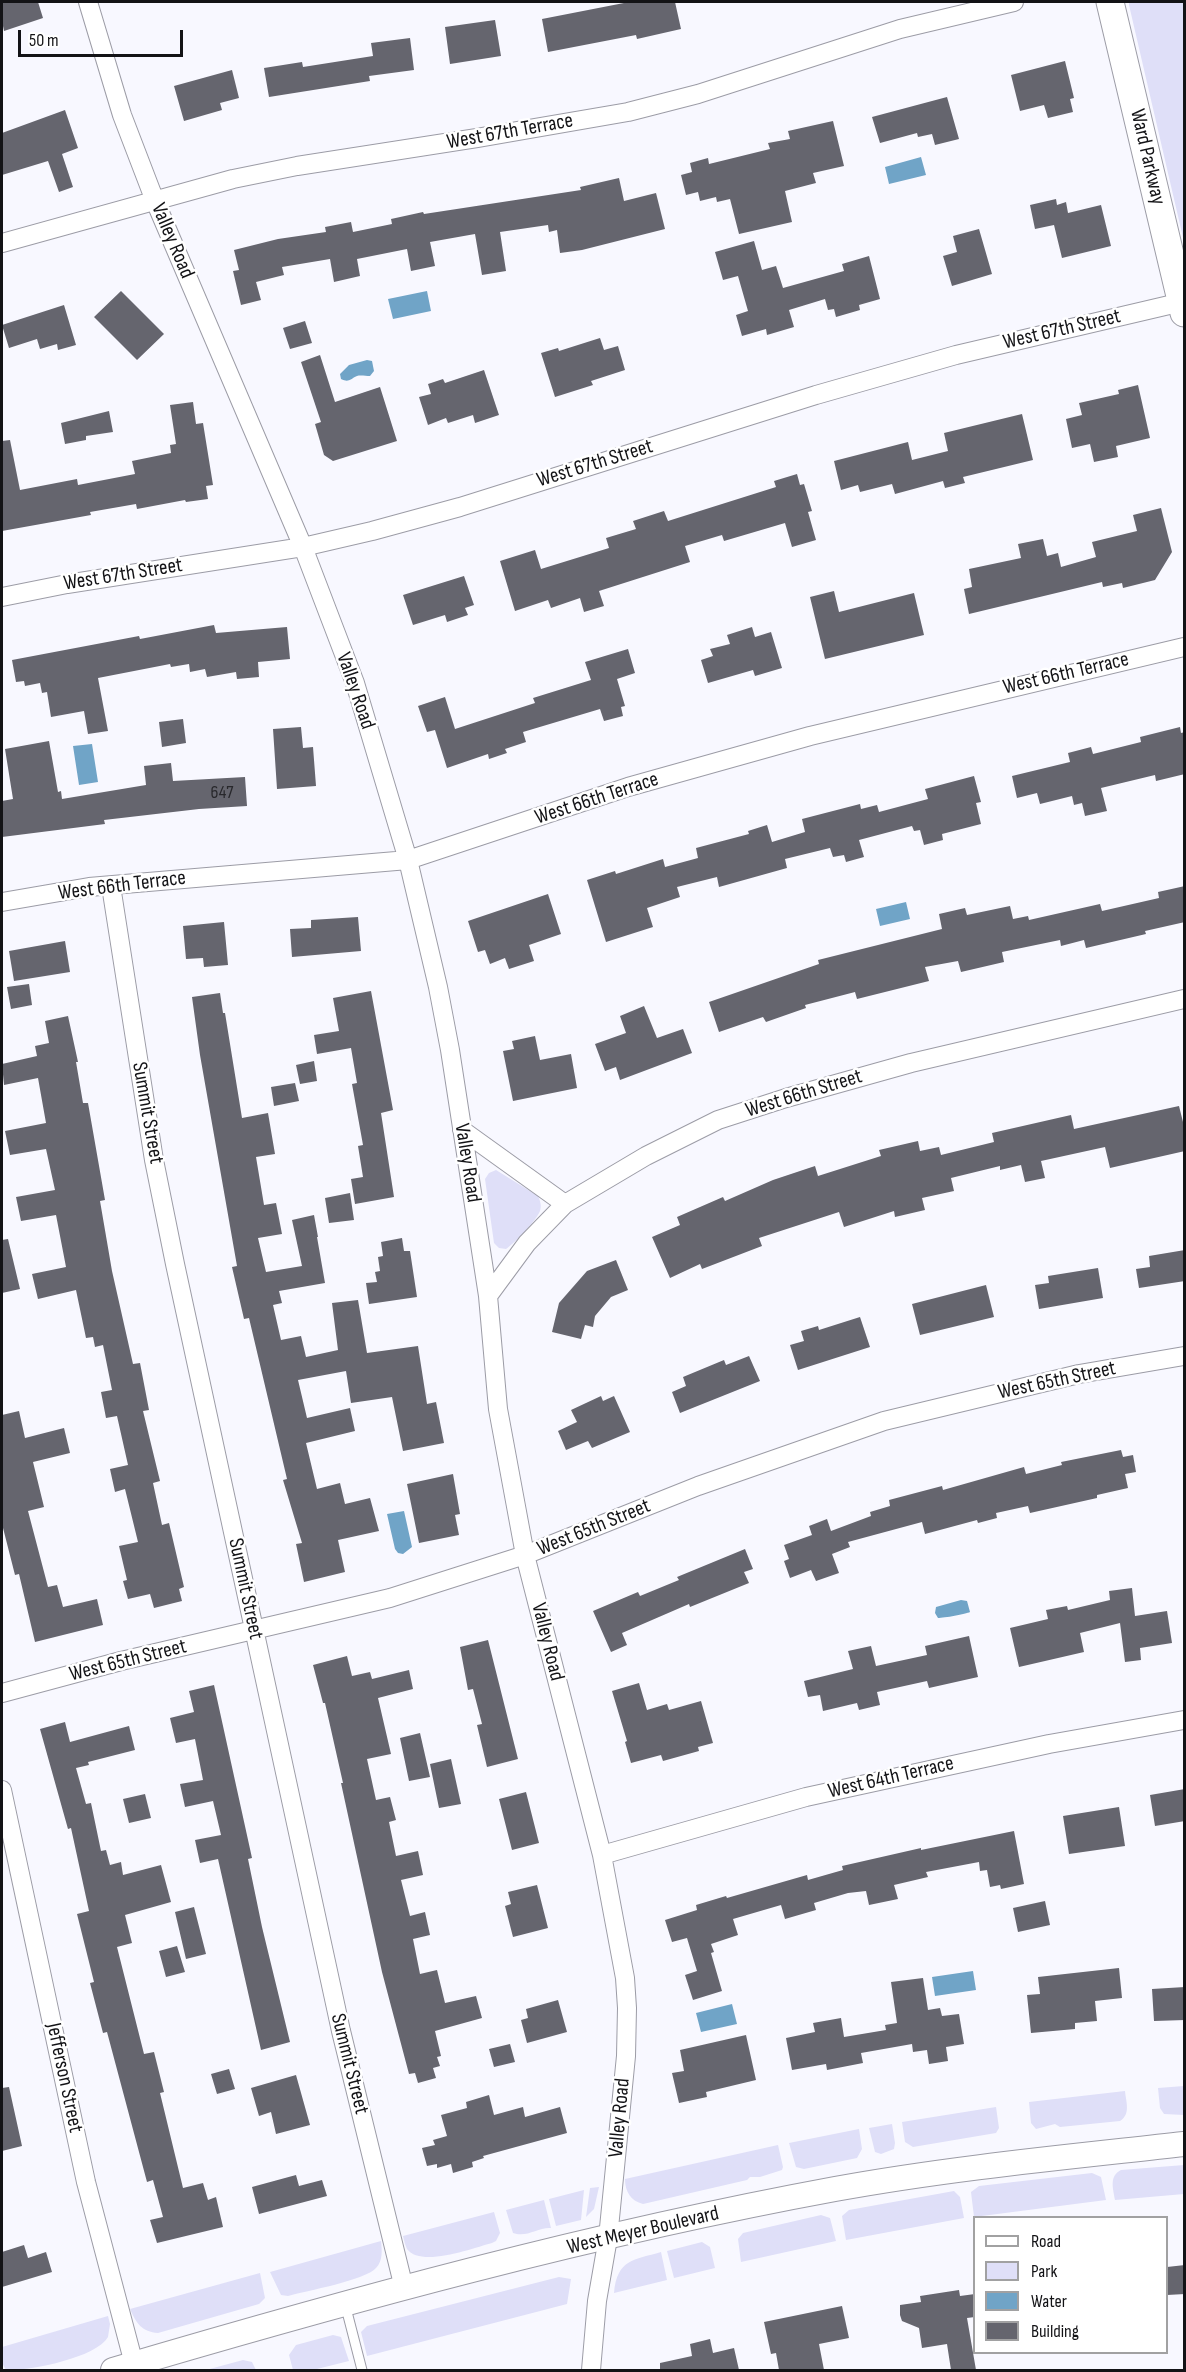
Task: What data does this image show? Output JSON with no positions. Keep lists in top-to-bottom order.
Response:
{
  "streets": {
    "main road": ["Ward Parkway", "West Meyer Boulevard"],
    "street": [
      "West 67th Terrace",
      "Valley Road",
      "West 67th Street",
      "West 66th Terrace",
      "West 66th Street",
      "Summit Street",
      "West 65th Street",
      "West 64th Terrace",
      "Jefferson Street"
    ]
  },
  "crossings": [
    ["West 67th Terrace", "Valley Road"],
    ["Ward Parkway", "West 67th Street"],
    ["Valley Road", "West 67th Street"],
    ["Valley Road", "West 66th Terrace"],
    ["Valley Road", "West 66th Street"],
    ["Valley Road", "West 65th Street"],
    ["Valley Road", "West 64th Terrace"],
    ["Valley Road", "West Meyer Boulevard"],
    ["West 66th Terrace", "Summit Street"],
    ["Summit Street", "West 65th Street"],
    ["Summit Street", "West Meyer Boulevard"],
    ["Jefferson Street", "West Meyer Boulevard"]
  ],
  "house_numbers": ["647"],
  "legend": [
    "Road",
    "Park",
    "Water",
    "Building"
  ],
  "scale_bar": "50 m"
}
